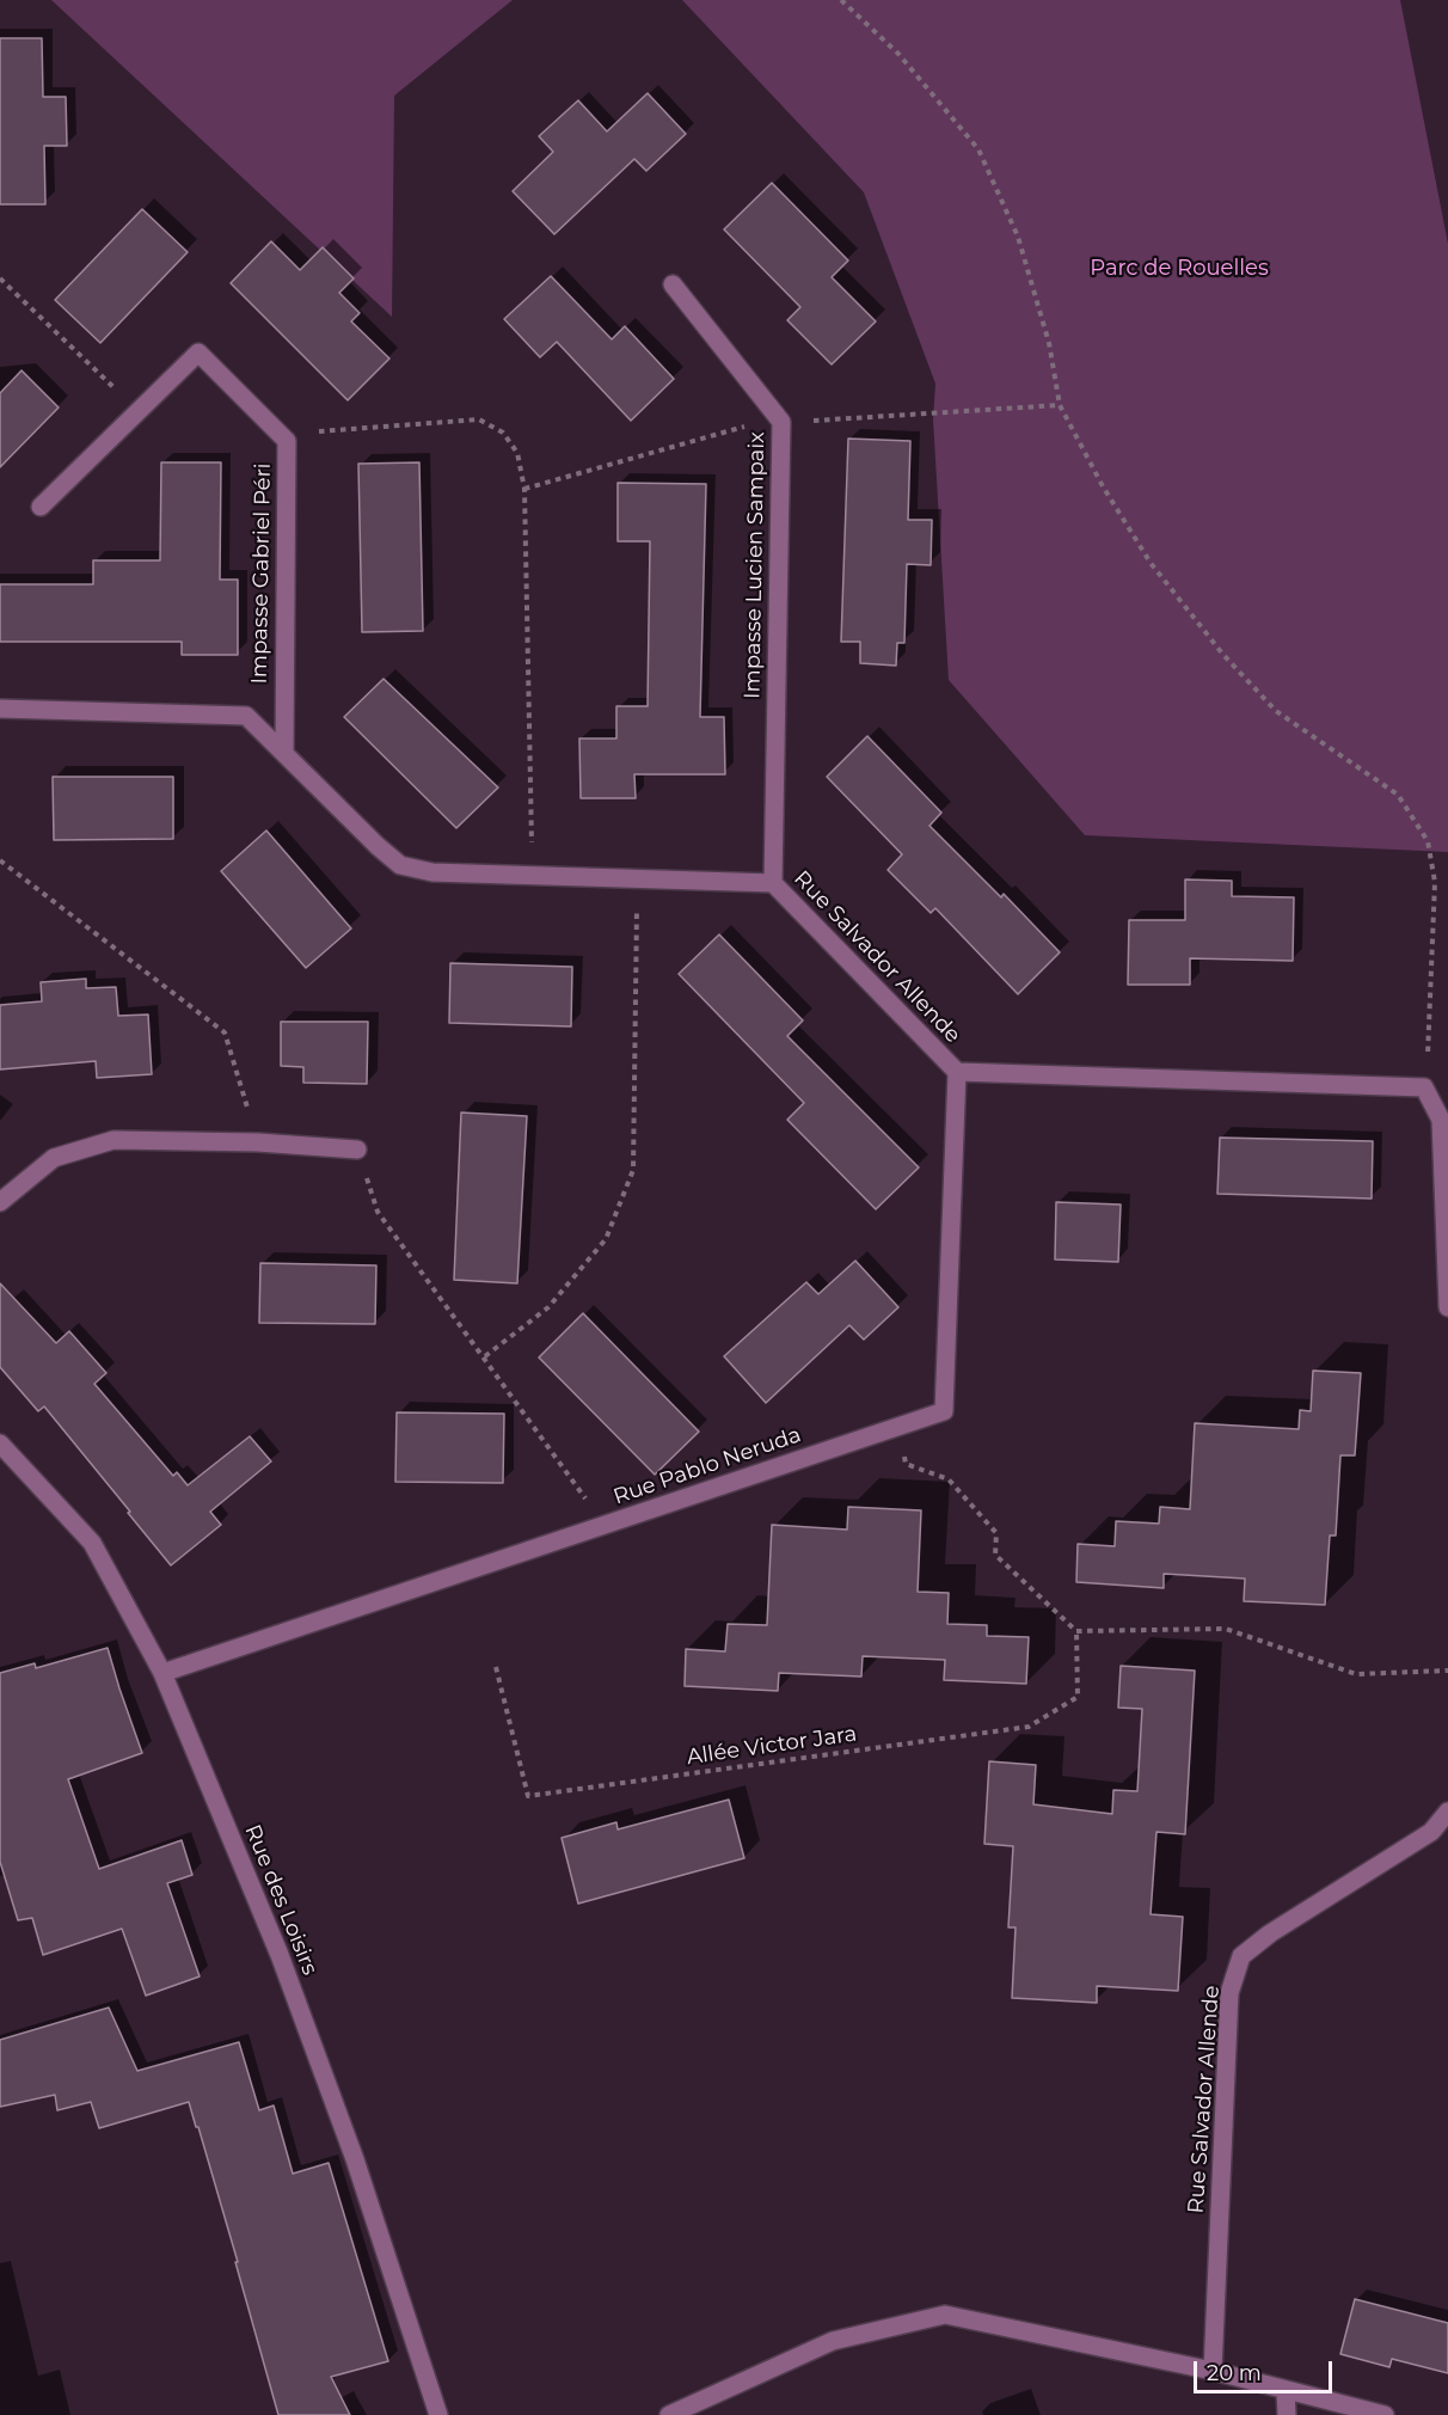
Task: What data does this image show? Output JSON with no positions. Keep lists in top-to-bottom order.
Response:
{
  "streets": {
    "street": [
      "Impasse Lucien Sampaix",
      "Impasse Gabriel Péri",
      "Rue Salvador Allende",
      "Rue Pablo Neruda",
      "Rue des Loisirs"
    ],
    "path": ["Allée Victor Jara"]
  },
  "crossings": [
    ["Impasse Lucien Sampaix", "Rue Salvador Allende"],
    ["Impasse Gabriel Péri", "Rue Salvador Allende"],
    ["Rue Salvador Allende", "Rue Pablo Neruda"],
    ["Rue Pablo Neruda", "Rue des Loisirs"]
  ],
  "parks": ["Parc de Rouelles"],
  "scale_bar": "20 m"
}
